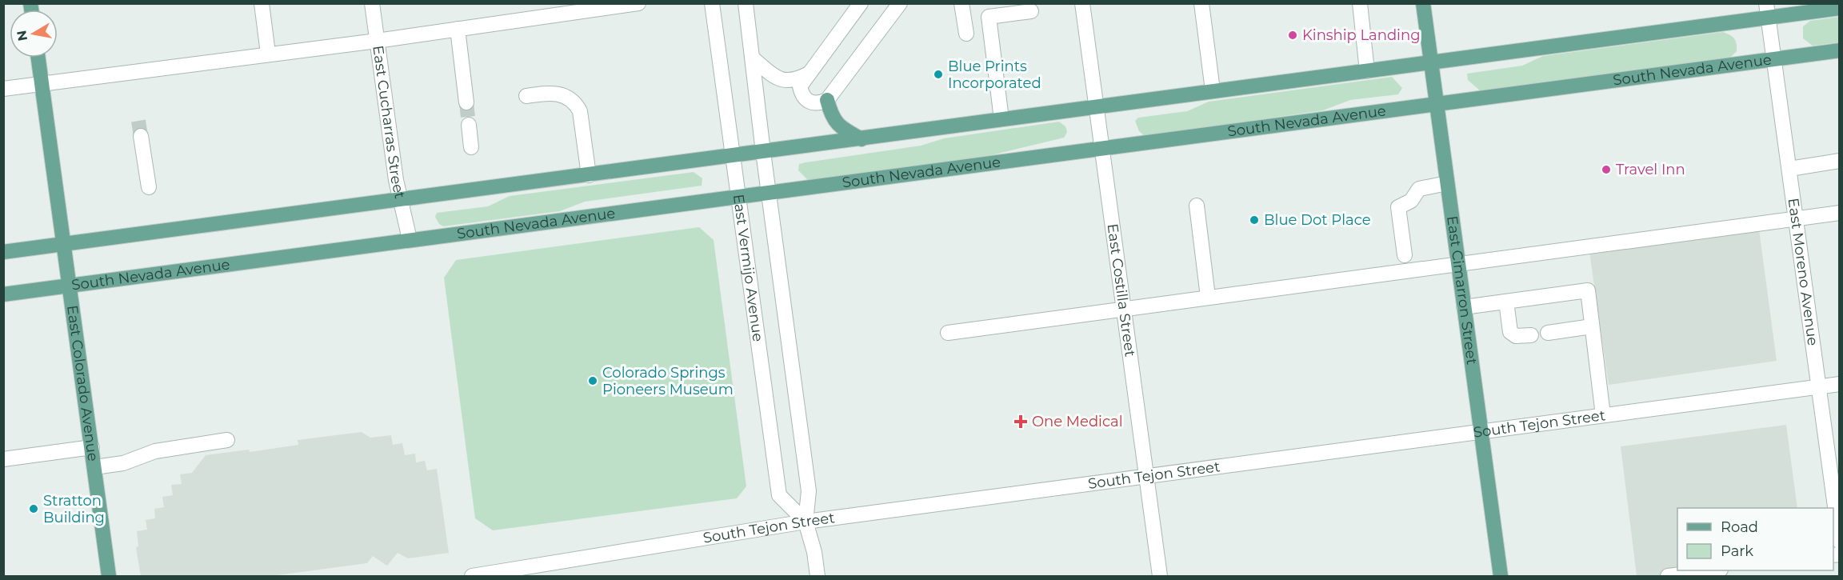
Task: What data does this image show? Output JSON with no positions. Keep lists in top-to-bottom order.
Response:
{
  "streets": {
    "main road": ["South Nevada Avenue", "East Cimarron Street", "East Colorado Avenue"],
    "street": [
      "East Cucharras Street",
      "East Vermijo Avenue",
      "East Moreno Avenue",
      "East Costilla Street",
      "South Tejon Street"
    ]
  },
  "crossings": [
    ["South Nevada Avenue", "East Cucharras Street"],
    ["South Nevada Avenue", "East Vermijo Avenue"],
    ["South Nevada Avenue", "East Moreno Avenue"],
    ["South Nevada Avenue", "East Costilla Street"],
    ["South Nevada Avenue", "East Cimarron Street"],
    ["South Nevada Avenue", "East Colorado Avenue"],
    ["East Vermijo Avenue", "South Tejon Street"],
    ["East Moreno Avenue", "South Tejon Street"],
    ["East Costilla Street", "South Tejon Street"],
    ["East Cimarron Street", "South Tejon Street"]
  ],
  "places": {
    "other": [
      "Kinship Landing",
      "Blue Prints Incorporated",
      "Travel Inn",
      "Blue Dot Place",
      "Colorado Springs Pioneers Museum",
      "Stratton Building"
    ],
    "health": ["One Medical"]
  },
  "legend": ["Road", "Park"],
  "north": "left"
}
